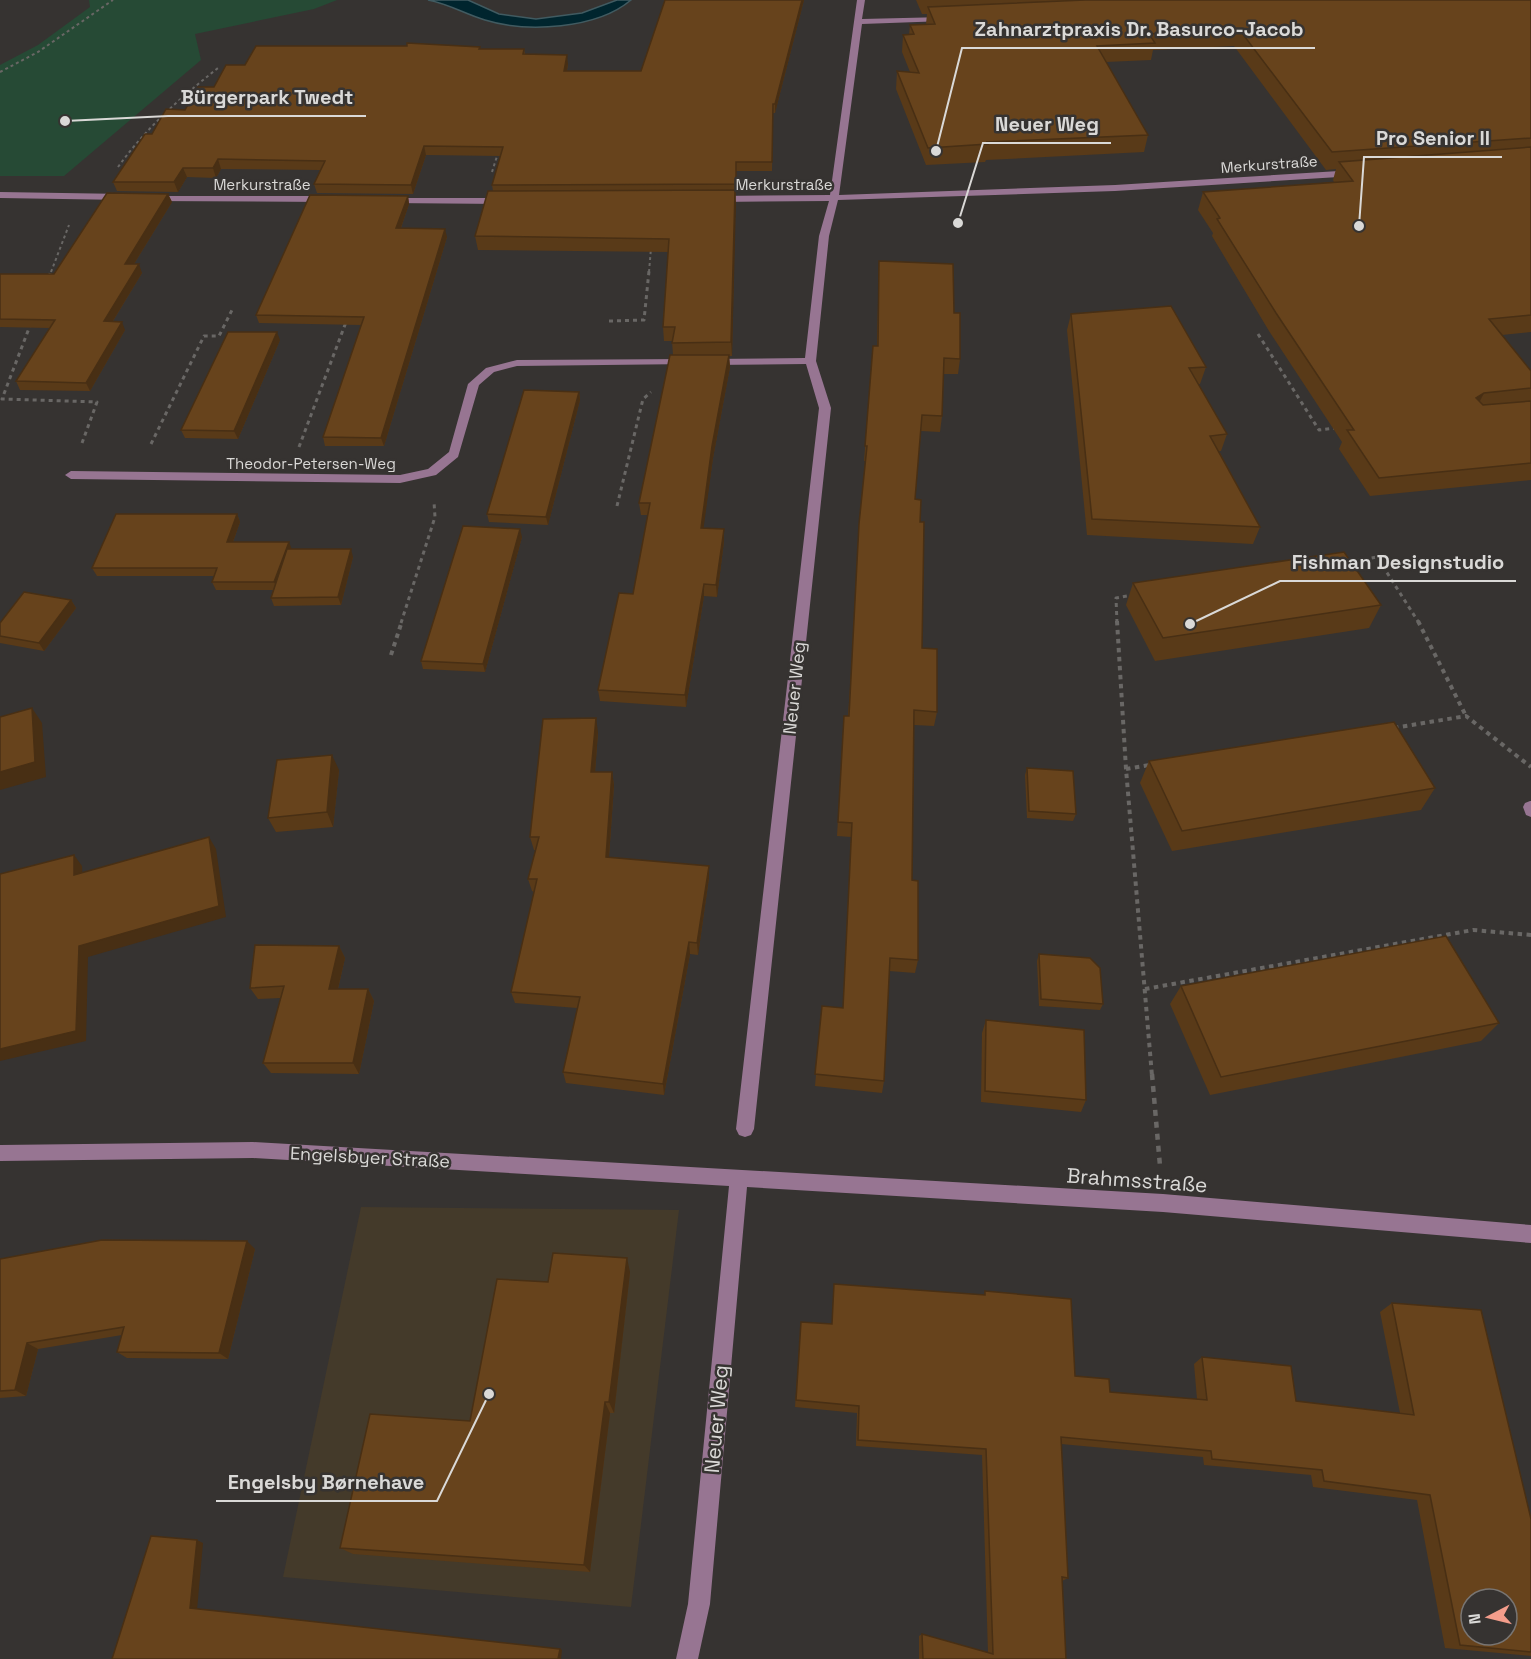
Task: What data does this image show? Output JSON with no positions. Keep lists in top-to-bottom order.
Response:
{
  "streets": {
    "street": [
      "Merkurstraße",
      "Theodor-Petersen-Weg",
      "Neuer Weg",
      "Engelsbyer Straße",
      "Brahmsstraße"
    ]
  },
  "crossings": [
    ["Merkurstraße", "Neuer Weg"],
    ["Theodor-Petersen-Weg", "Neuer Weg"],
    ["Neuer Weg", "Engelsbyer Straße"],
    ["Neuer Weg", "Brahmsstraße"],
    ["Engelsbyer Straße", "Brahmsstraße"]
  ],
  "places": [
    "Bürgerpark Twedt",
    "Zahnarztpraxis Dr. Basurco-Jacob",
    "Neuer Weg",
    "Pro Senior II",
    "Fishman Designstudio",
    "Engelsby Børnehave"
  ],
  "north": "left"
}
